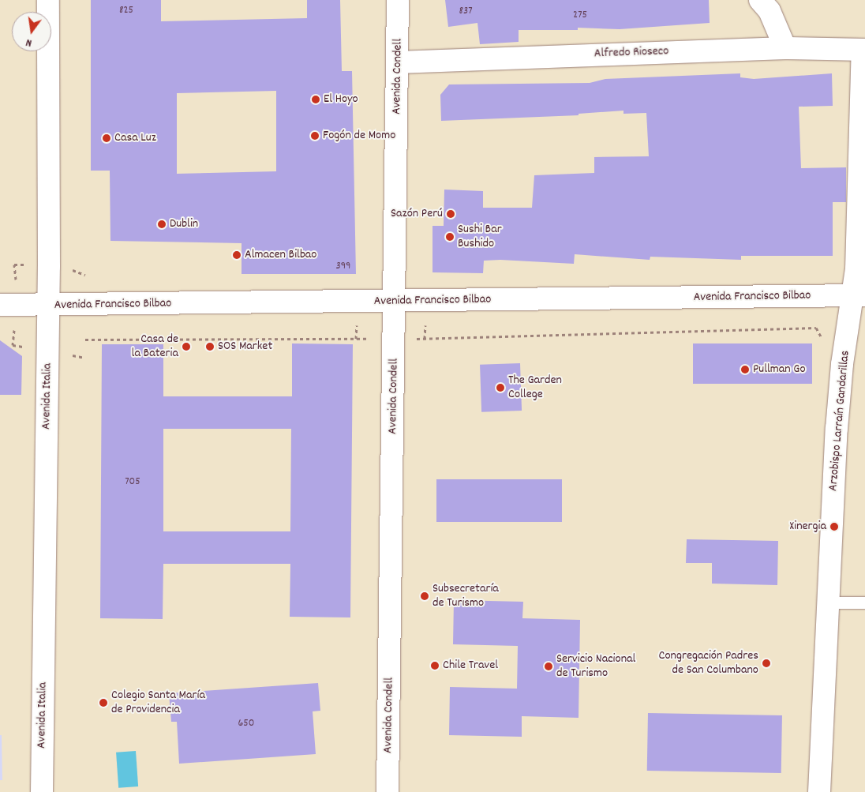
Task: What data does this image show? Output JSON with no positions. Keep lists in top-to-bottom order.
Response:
{
  "streets": {
    "street": [
      "Alfredo Rioseco",
      "Avenida Condell",
      "Avenida Francisco Bilbao",
      "Avenida Italia",
      "Arzobispo Larraín Gandarillas"
    ]
  },
  "crossings": [
    ["Alfredo Rioseco", "Avenida Condell"],
    ["Alfredo Rioseco", "Arzobispo Larraín Gandarillas"],
    ["Avenida Condell", "Avenida Francisco Bilbao"],
    ["Avenida Francisco Bilbao", "Avenida Italia"],
    ["Avenida Francisco Bilbao", "Arzobispo Larraín Gandarillas"]
  ],
  "places": [
    "El Hoyo",
    "Fogón de Momo",
    "Casa Luz",
    "Sazón Perú",
    "Dublin",
    "Sushi Bar Bushido",
    "Almacen Bilbao",
    "Casa de la Bateria",
    "SOS Market",
    "Pullman Go",
    "The Garden College",
    "Xinergia",
    "Subsecretaría de Turismo",
    "Congregación Padres de San Columbano",
    "Chile Travel",
    "Servicio Nacional de Turismo",
    "Colegio Santa María de Providencia"
  ],
  "house_numbers": [
    "825",
    "837",
    "275",
    "399",
    "705",
    "650"
  ],
  "north": "bottom"
}
